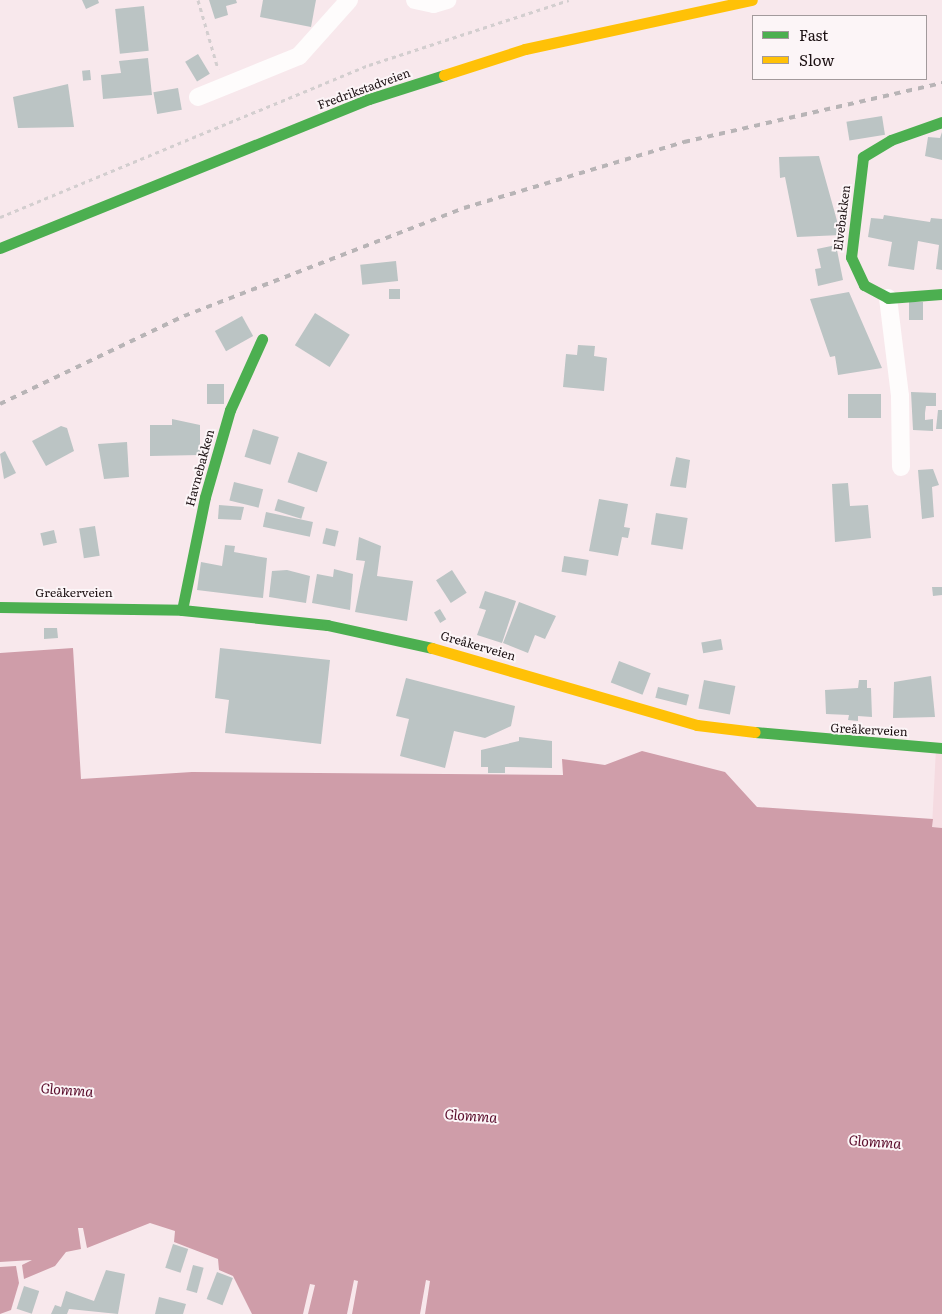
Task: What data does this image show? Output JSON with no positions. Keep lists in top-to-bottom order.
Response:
{
  "streets": {
    "main road": [
      "Fredrikstadveien",
      "Elvebakken",
      "Havnebakken",
      "Greåkerveien"
    ]
  },
  "crossings": [
    ["Havnebakken", "Greåkerveien"]
  ],
  "water": ["Glomma"],
  "legend": ["Fast", "Slow"]
}
